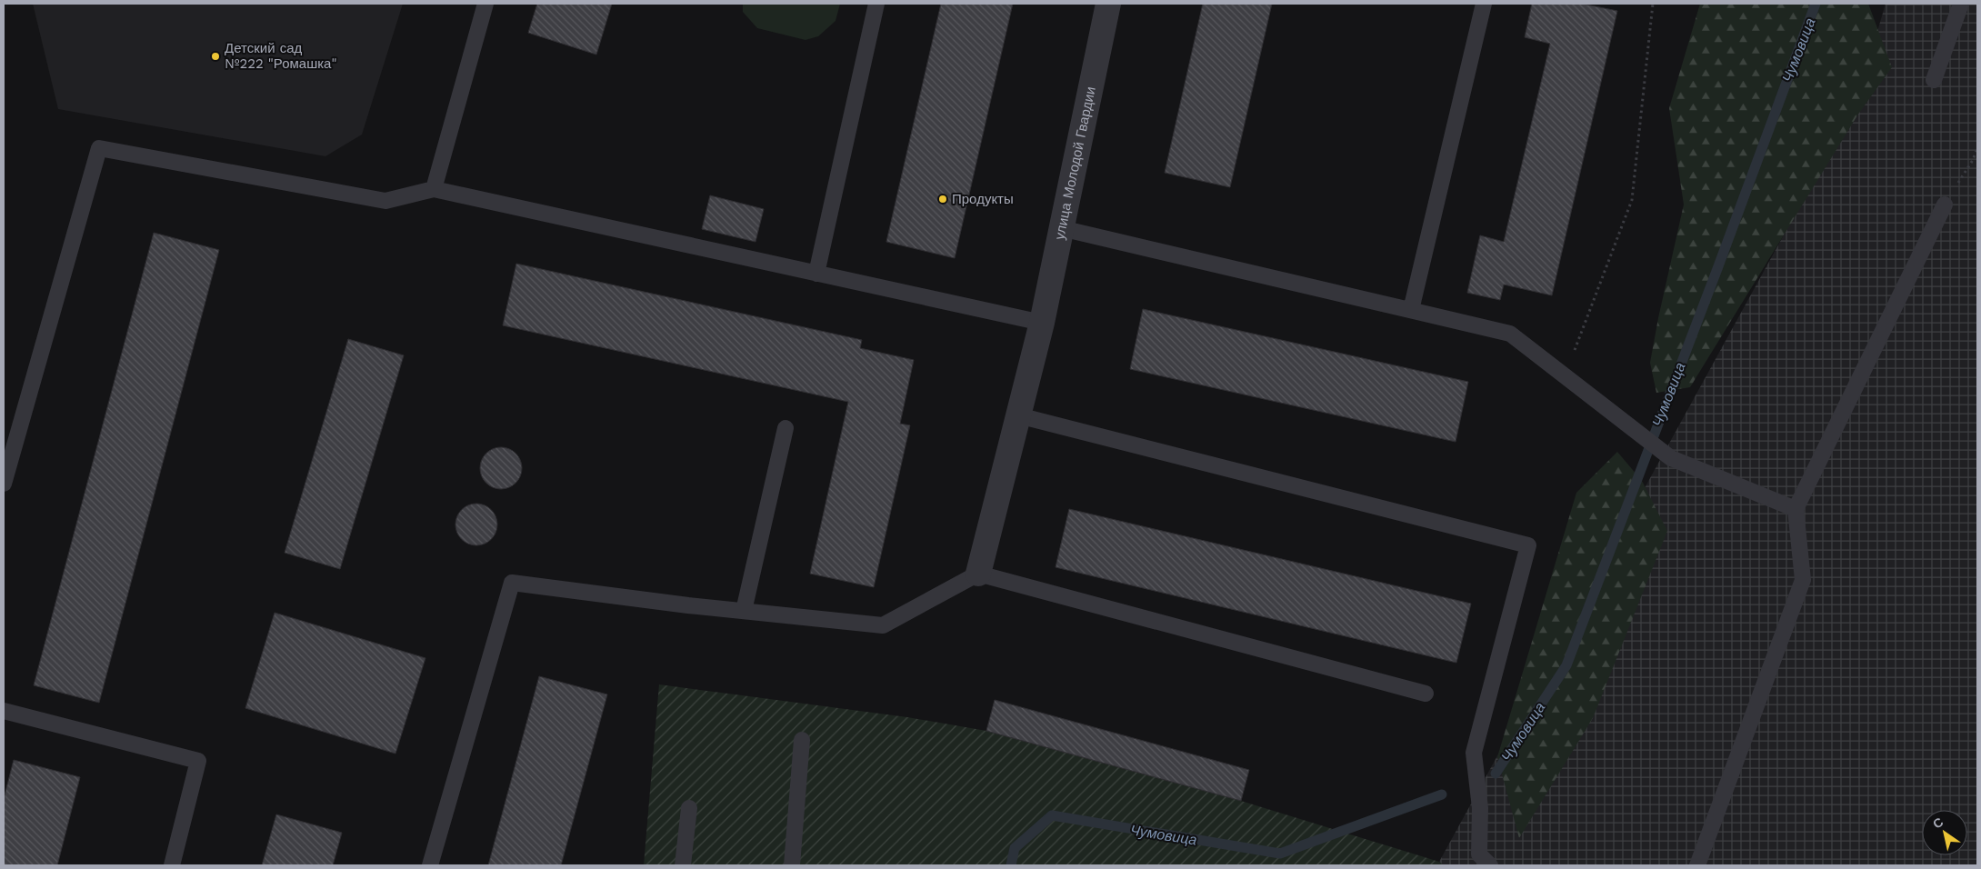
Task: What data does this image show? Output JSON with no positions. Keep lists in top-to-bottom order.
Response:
{
  "streets": {
    "street": ["улица Молодой Гвардии"]
  },
  "water": ["Чумовица"],
  "places": ["Детский сад №222 \"Ромашка\"", "Продукты"],
  "north": "top left"
}
